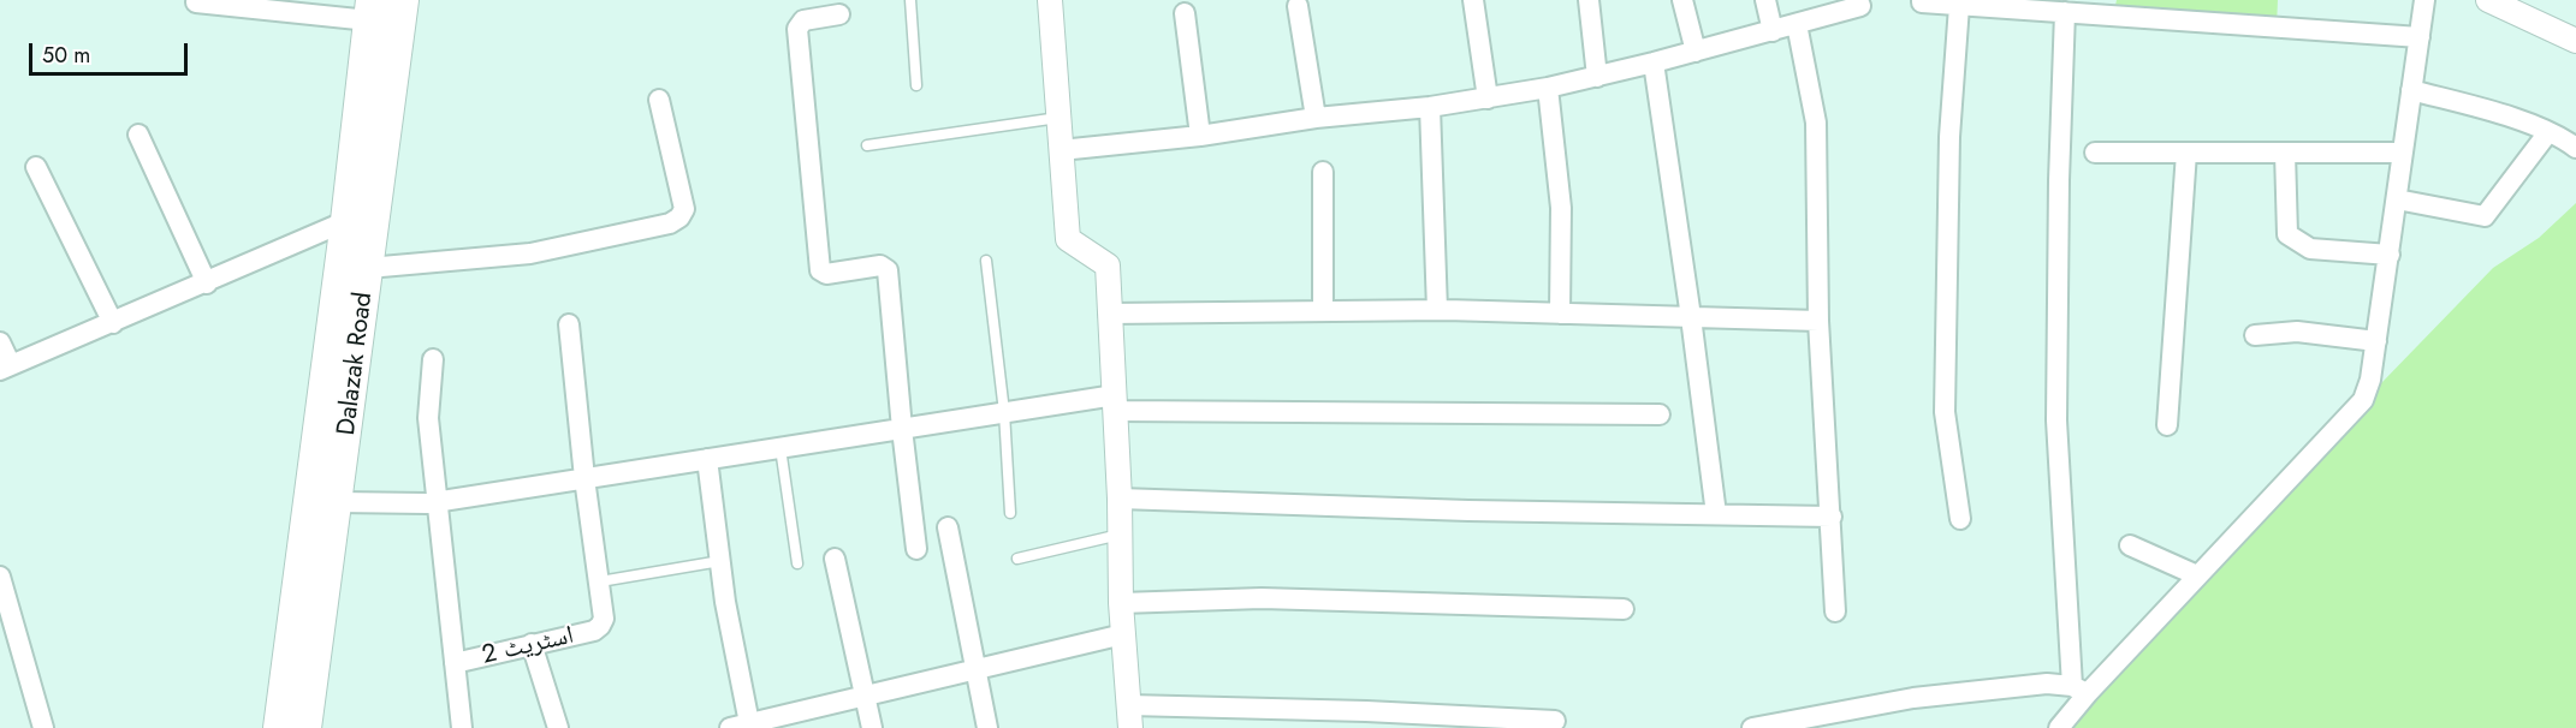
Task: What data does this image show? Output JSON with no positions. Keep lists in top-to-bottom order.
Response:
{
  "streets": {
    "main road": ["Dalazak Road"],
    "street": ["اسٹریٹ 2"]
  },
  "scale_bar": "50 m"
}
